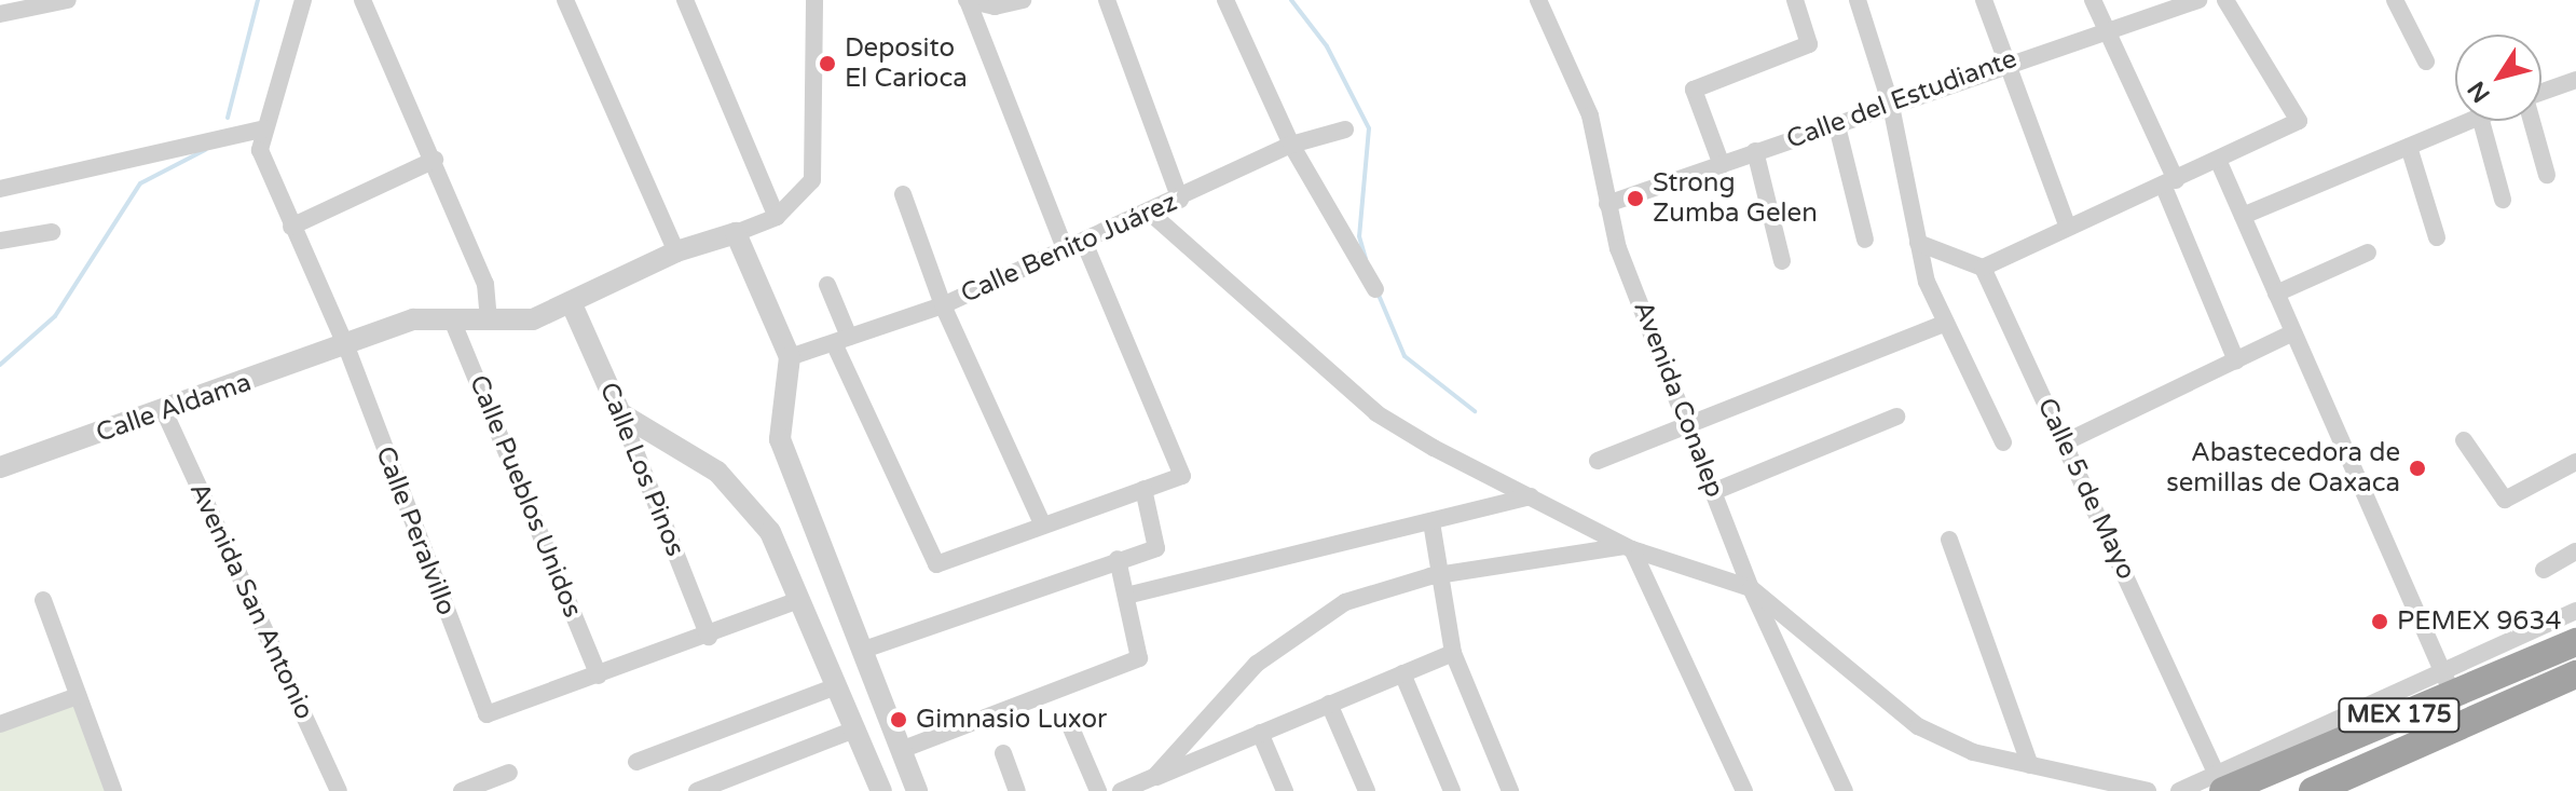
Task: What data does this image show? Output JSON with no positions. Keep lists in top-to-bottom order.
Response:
{
  "streets": {
    "highway": ["MEX 175"],
    "street": [
      "Calle del Estudiante",
      "Calle Benito Juárez",
      "Avenida Conalep",
      "Calle Aldama",
      "Calle Los Pinos",
      "Calle 5 de Mayo",
      "Calle Pueblos Unidos",
      "Calle Peralvillo",
      "Avenida San Antonio"
    ]
  },
  "crossings": [
    ["Calle del Estudiante", "Avenida Conalep"],
    ["Calle Aldama", "Calle Los Pinos"],
    ["Calle Aldama", "Calle Pueblos Unidos"],
    ["Calle Aldama", "Calle Peralvillo"],
    ["Calle Aldama", "Avenida San Antonio"],
    ["Calle 5 de Mayo", "MEX 175"],
    ["Calle Pueblos Unidos", "Calle Peralvillo"]
  ],
  "places": [
    "Deposito El Carioca",
    "Strong Zumba Gelen",
    "Abastecedora de semillas de Oaxaca",
    "PEMEX 9634",
    "Gimnasio Luxor"
  ],
  "north": "bottom left"
}
